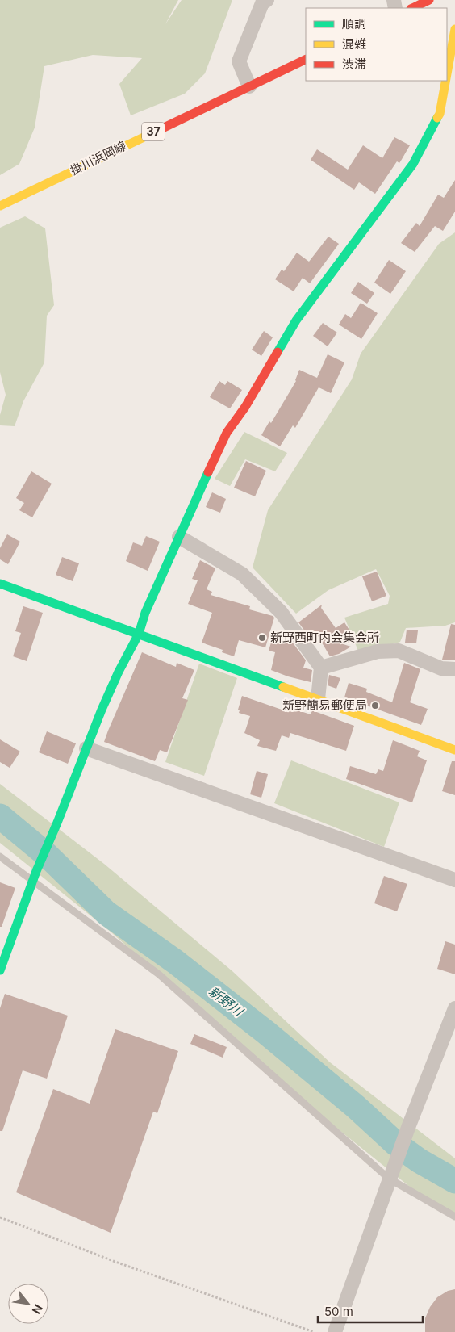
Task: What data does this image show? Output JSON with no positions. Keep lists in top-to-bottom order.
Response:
{
  "streets": {
    "street": ["37", "掛川浜岡線"]
  },
  "water": ["新野川"],
  "places": ["新野西町内会集会所", "新野簡易郵便局"],
  "legend": ["順調", "混雑", "渋滞"],
  "scale_bar": "50 m",
  "north": "bottom right"
}
